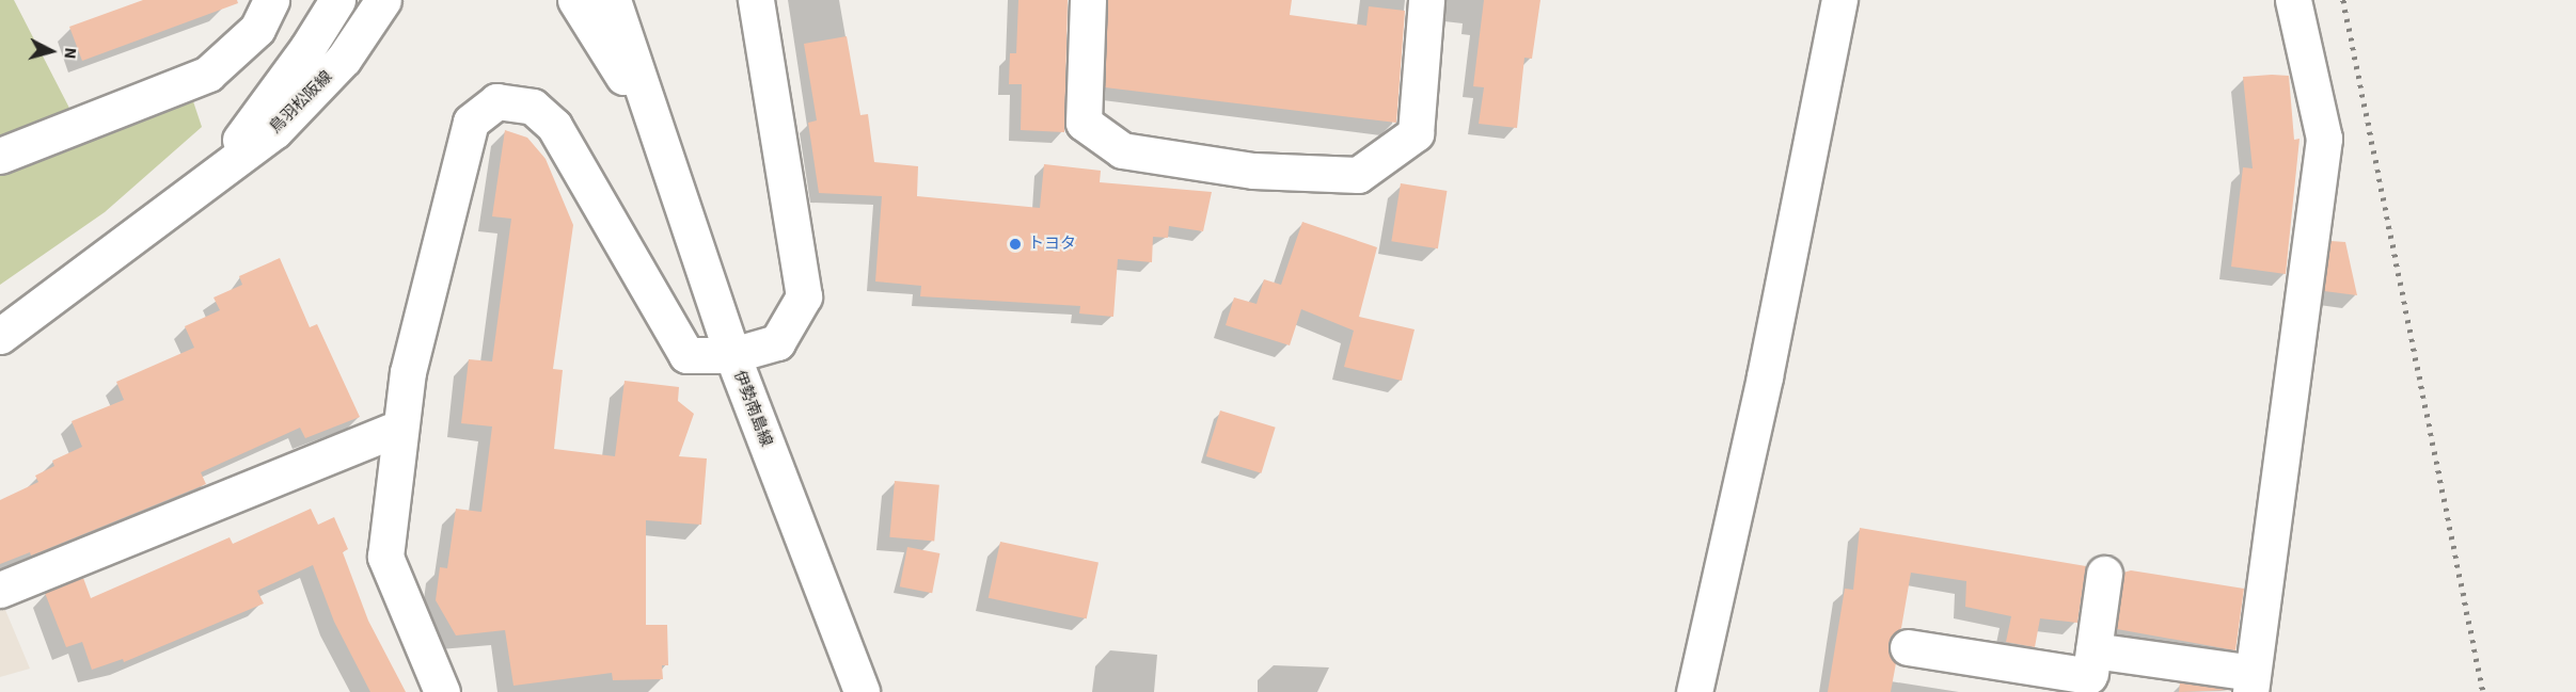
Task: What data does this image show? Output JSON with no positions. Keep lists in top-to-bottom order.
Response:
{
  "streets": {
    "street": ["鳥羽松阪線", "伊勢南島線"]
  },
  "places": ["トヨタ"],
  "north": "right"
}
